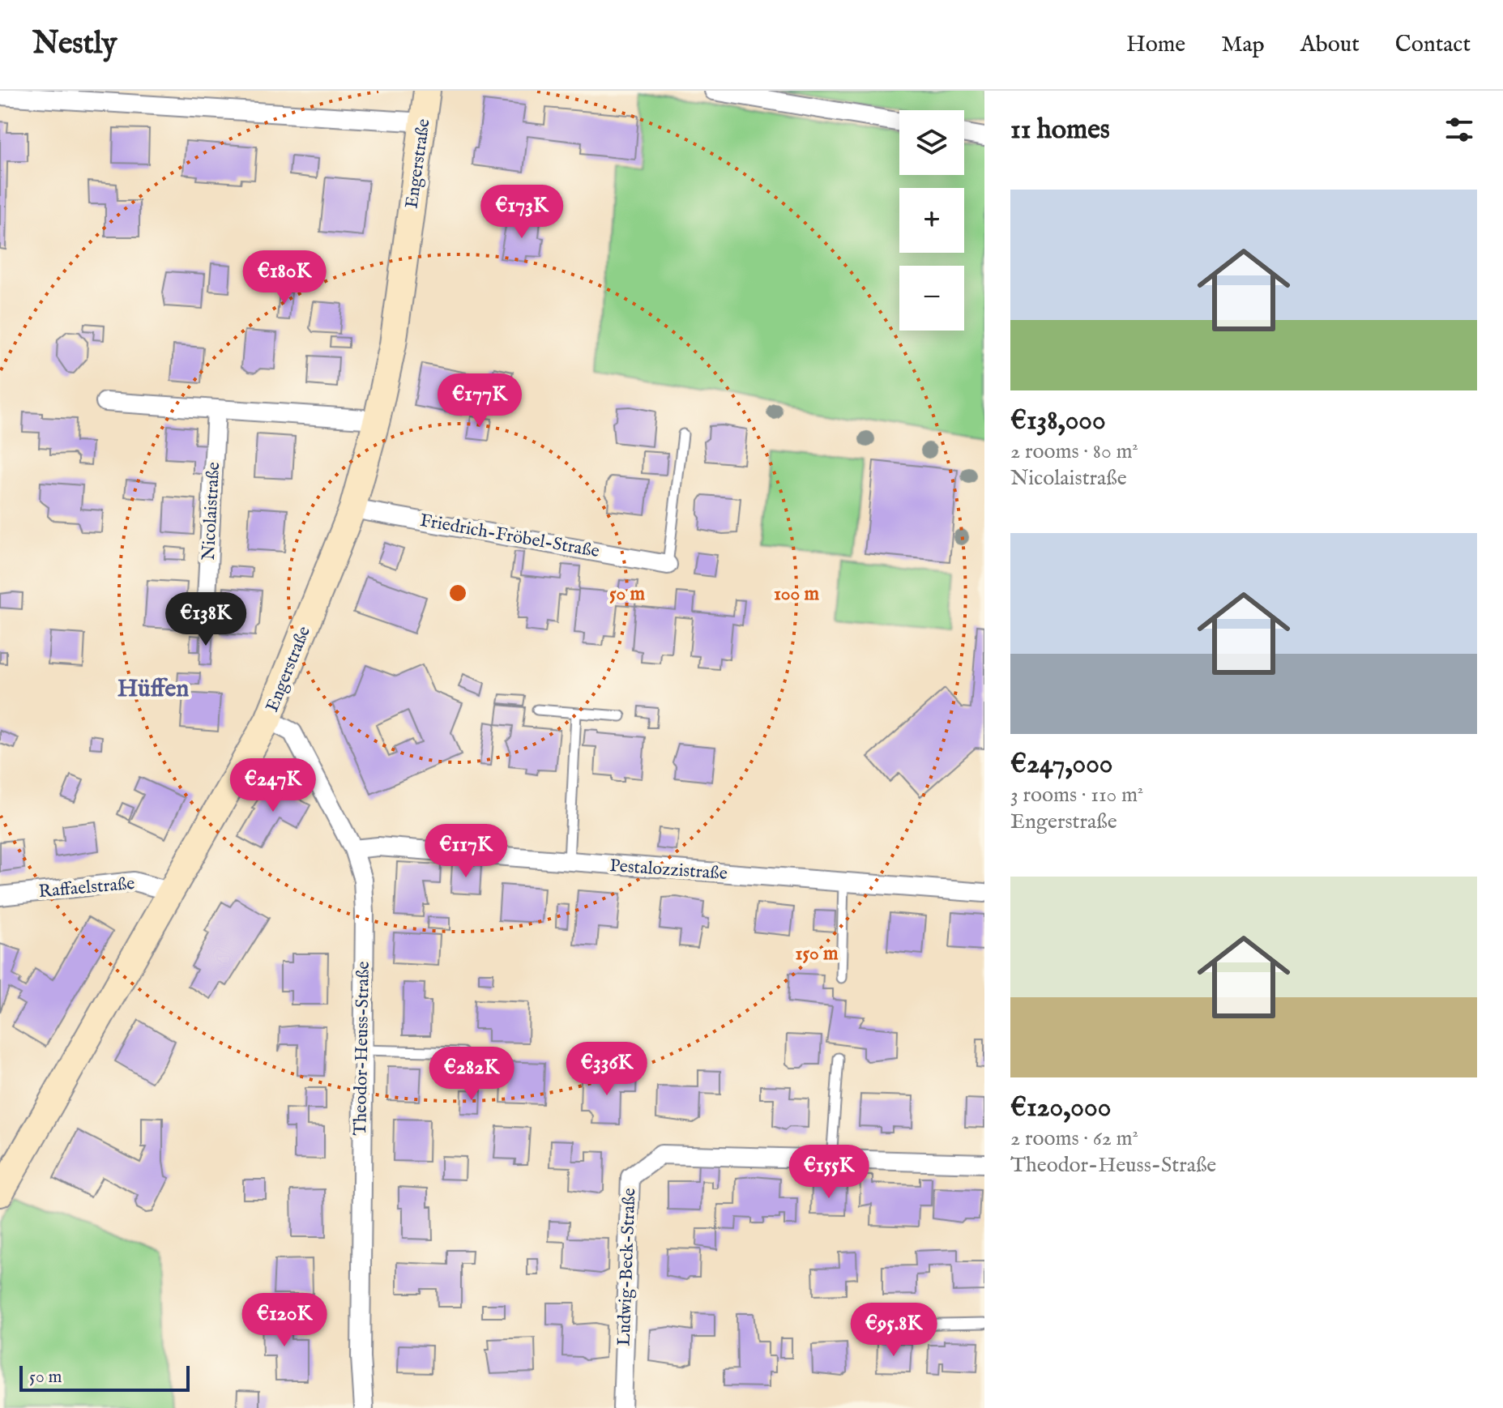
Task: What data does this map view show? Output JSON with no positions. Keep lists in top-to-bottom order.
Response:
{
  "streets": {
    "main road": ["Engerstraße"],
    "street": [
      "Nicolaistraße",
      "Friedrich-Fröbel-Straße",
      "Pestalozzistraße",
      "Raffaelstraße",
      "Theodor-Heuss-Straße",
      "Ludwig-Beck-Straße"
    ]
  },
  "crossings": [
    ["Engerstraße", "Friedrich-Fröbel-Straße"],
    ["Engerstraße", "Raffaelstraße"],
    ["Engerstraße", "Theodor-Heuss-Straße"],
    ["Pestalozzistraße", "Theodor-Heuss-Straße"]
  ],
  "districts": ["Hüffen"],
  "scale_bar": "50 m",
  "page": {
    "header": "Nestly",
    "nav": [
      "Home",
      "Map",
      "About",
      "Contact"
    ],
    "heading": "11 homes",
    "map_buttons": ["+", "−"],
    "list": [
      {
        "name": "€138,000",
        "note": "2 rooms · 80 m² · Nicolaistraße"
      },
      {
        "name": "€247,000",
        "note": "3 rooms · 110 m² · Engerstraße"
      },
      {
        "name": "€120,000",
        "note": "2 rooms · 62 m² · Theodor-Heuss-Straße"
      }
    ],
    "price": [
      "€173K",
      "€180K",
      "€177K",
      "€138K",
      "€247K",
      "€117K",
      "€336K",
      "€282K",
      "€155K",
      "€120K",
      "€95.8K"
    ],
    "scale": "50 m"
  },
  "rings": ["50 m", "100 m", "150 m"]
}
